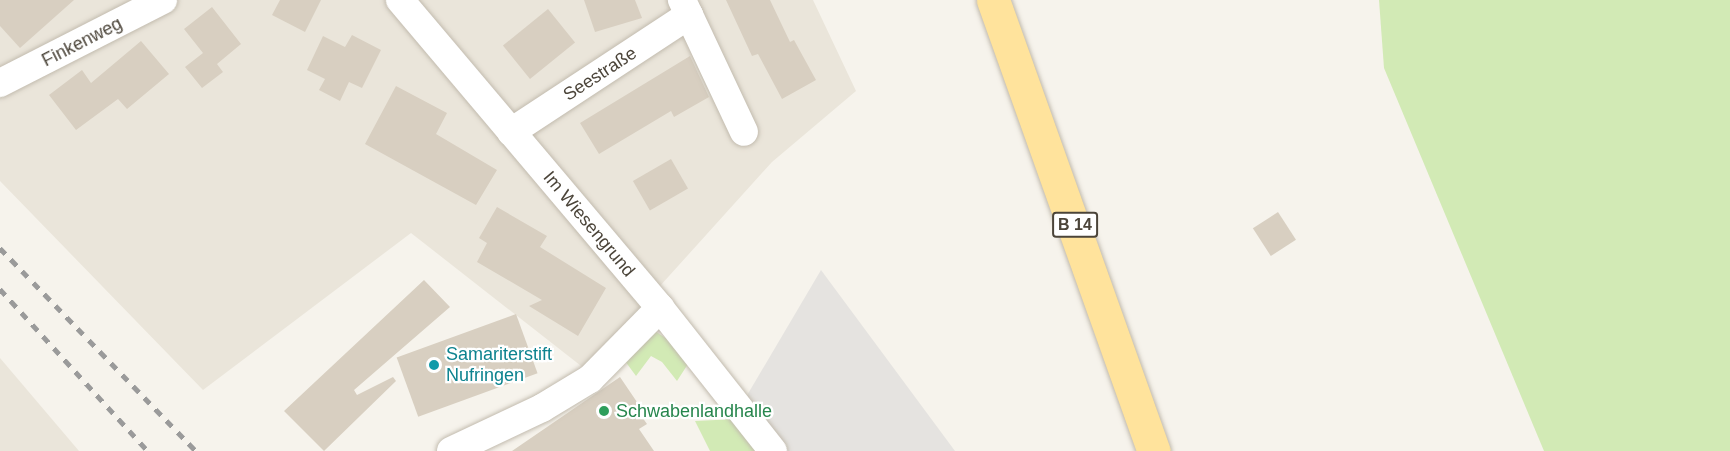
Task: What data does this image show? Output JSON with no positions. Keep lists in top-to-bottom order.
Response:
{
  "streets": {
    "main road": ["B 14"],
    "street": ["Finkenweg", "Seestraße", "Im Wiesengrund"]
  },
  "crossings": [
    ["Seestraße", "Im Wiesengrund"]
  ],
  "places": ["Samariterstift Nufringen", "Schwabenlandhalle"]
}
